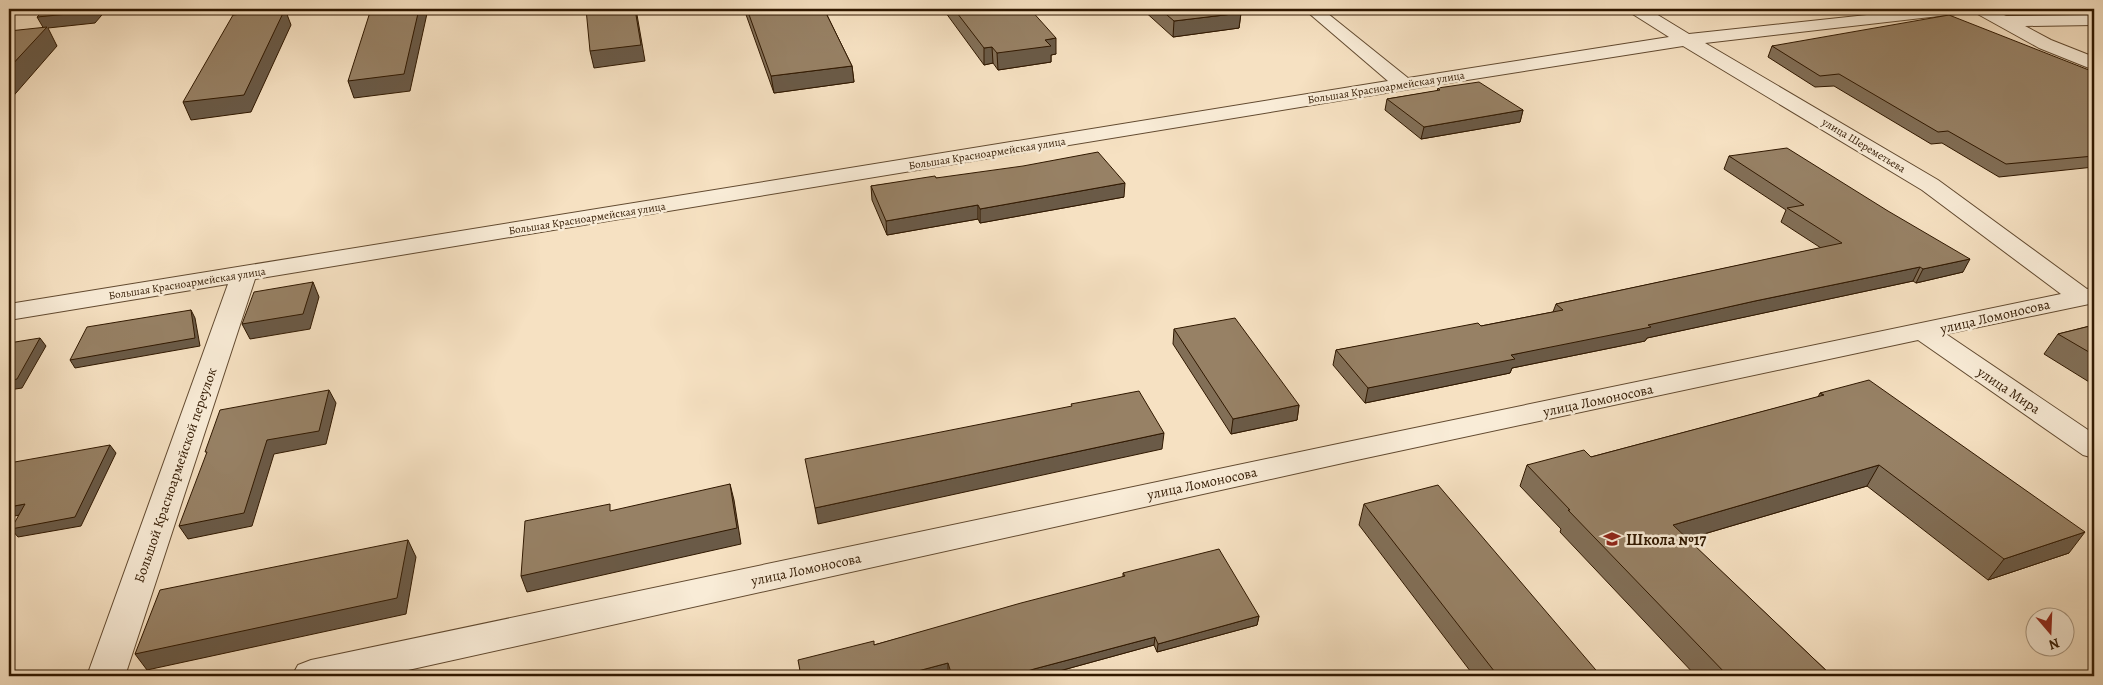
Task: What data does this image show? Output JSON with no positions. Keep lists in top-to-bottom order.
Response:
{
  "streets": {
    "street": [
      "Большая Красноармейская улица",
      "улица Шереметьева",
      "улица Ломоносова",
      "улица Мира",
      "Большой Красноармейской переулок"
    ]
  },
  "crossings": [
    ["Большая Красноармейская улица", "улица Шереметьева"],
    ["Большая Красноармейская улица", "Большой Красноармейской переулок"],
    ["улица Шереметьева", "улица Ломоносова"],
    ["улица Ломоносова", "улица Мира"]
  ],
  "places": {
    "school or university": ["Школа №17"]
  },
  "north": "bottom"
}
